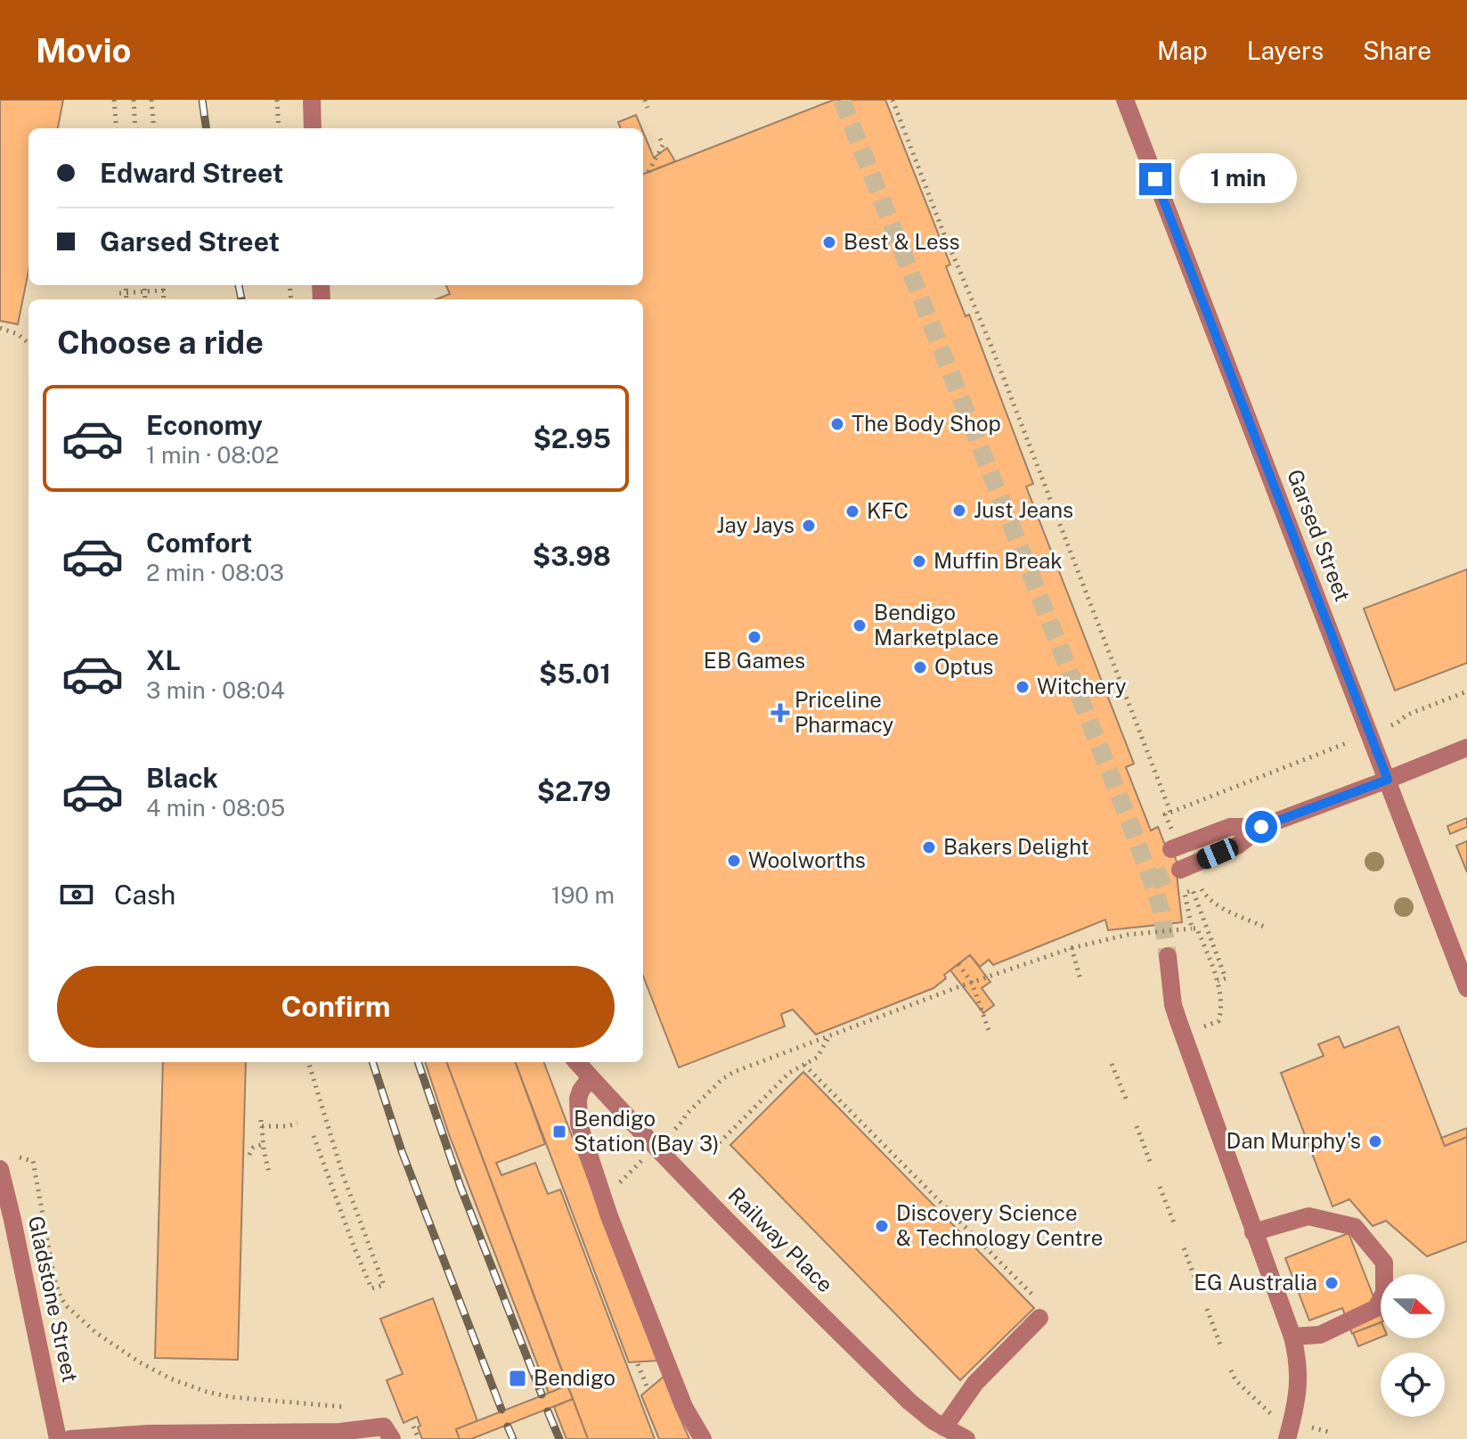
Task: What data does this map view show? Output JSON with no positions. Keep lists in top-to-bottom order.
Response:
{
  "streets": {
    "street": ["Garsed Street", "Railway Place", "Gladstone Street"]
  },
  "places": {
    "other": [
      "Best & Less",
      "The Body Shop",
      "Just Jeans",
      "KFC",
      "Jay Jays",
      "Muffin Break",
      "Bendigo Marketplace",
      "EB Games",
      "Optus",
      "Witchery",
      "Bakers Delight",
      "Woolworths",
      "Dan Murphy's",
      "Discovery Science & Technology Centre",
      "EG Australia"
    ],
    "health": ["Priceline Pharmacy"],
    "transit": ["Bendigo Station (Bay 3)", "Bendigo"]
  },
  "north": "right",
  "page": {
    "header": "Movio",
    "nav": ["Map", "Layers", "Share"],
    "banner": ["Edward Street", "Garsed Street"],
    "bubble": "1 min",
    "heading": "Choose a ride",
    "list": [
      {
        "name": "Economy",
        "note": "1 min · 08:02",
        "value": "$2.95"
      },
      {
        "name": "Comfort",
        "note": "2 min · 08:03",
        "value": "$3.98"
      },
      {
        "name": "XL",
        "note": "3 min · 08:04",
        "value": "$5.01"
      },
      {
        "name": "Black",
        "note": "4 min · 08:05",
        "value": "$2.79"
      }
    ],
    "pay": ["Cash", "190 m"],
    "buttons": "Confirm"
  }
}
